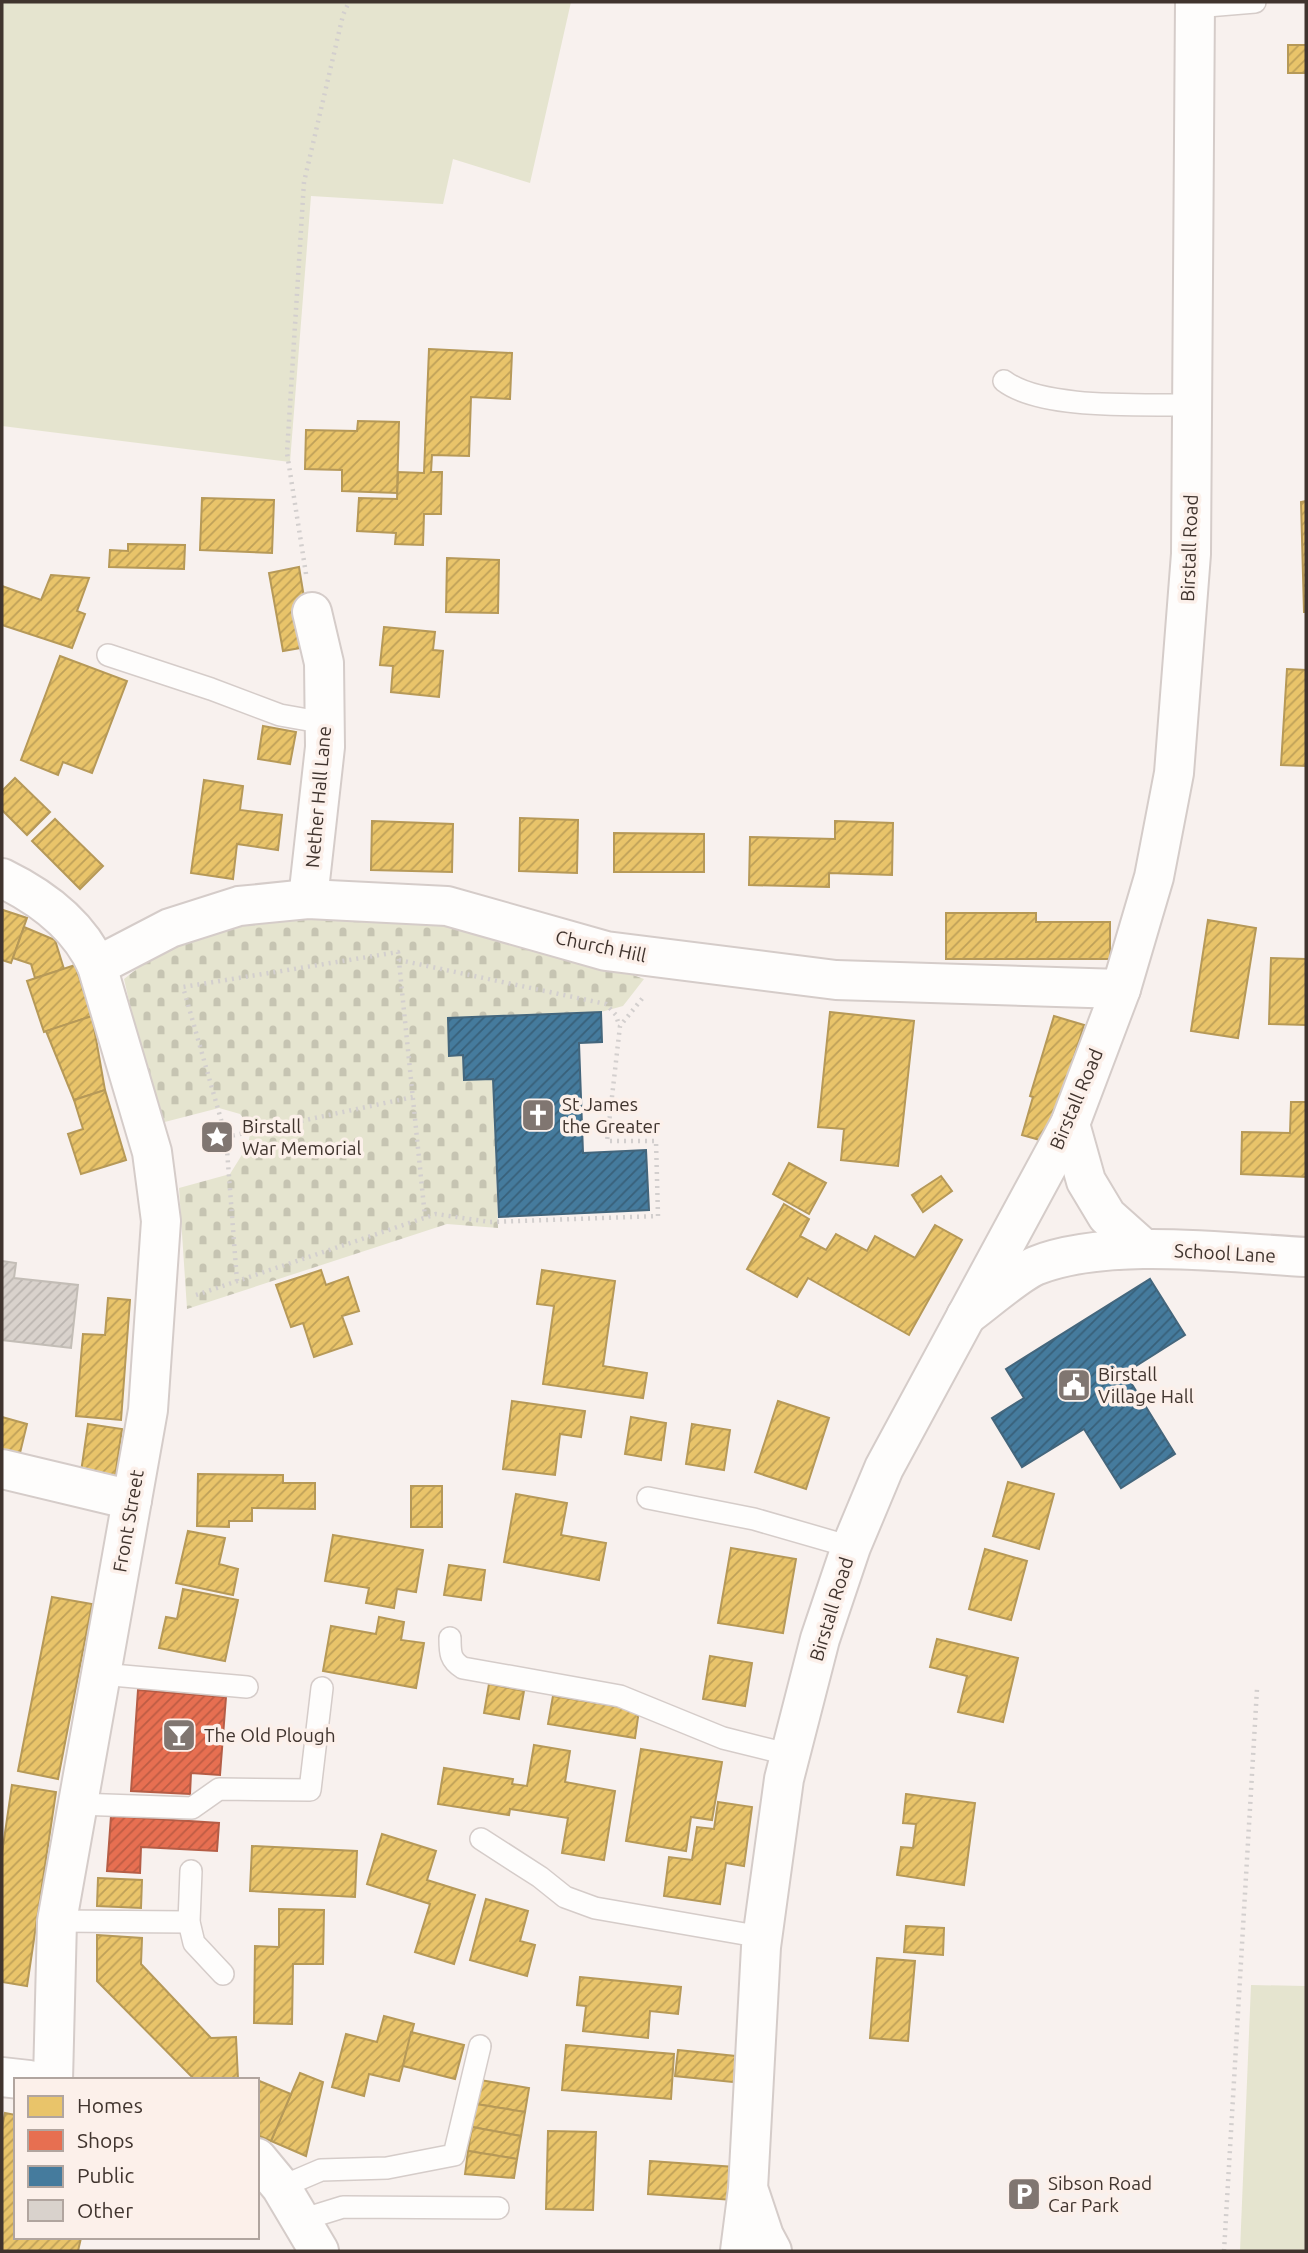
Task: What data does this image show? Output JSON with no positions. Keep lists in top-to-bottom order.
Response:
{
  "streets": {
    "street": [
      "Birstall Road",
      "Nether Hall Lane",
      "Church Hill",
      "School Lane",
      "Front Street"
    ]
  },
  "crossings": [
    ["Birstall Road", "Church Hill"],
    ["Birstall Road", "School Lane"],
    ["Nether Hall Lane", "Church Hill"],
    ["Church Hill", "Front Street"]
  ],
  "places": {
    "church": ["St James the Greater"],
    "place": ["Birstall War Memorial"],
    "public building": ["Birstall Village Hall"],
    "bar": ["The Old Plough"],
    "parking": ["Sibson Road Car Park"]
  },
  "legend": [
    "Homes",
    "Shops",
    "Public",
    "Other"
  ]
}
